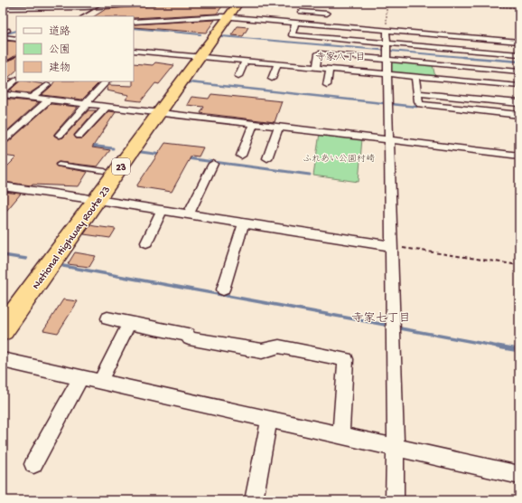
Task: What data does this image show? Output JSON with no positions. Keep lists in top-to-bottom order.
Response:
{
  "streets": {
    "highway": ["23", "National Highway Route 23"]
  },
  "districts": ["寺家八丁目", "寺家七丁目"],
  "parks": ["ふれあい公園村崎"],
  "legend": ["道路", "公園", "建物"]
}
